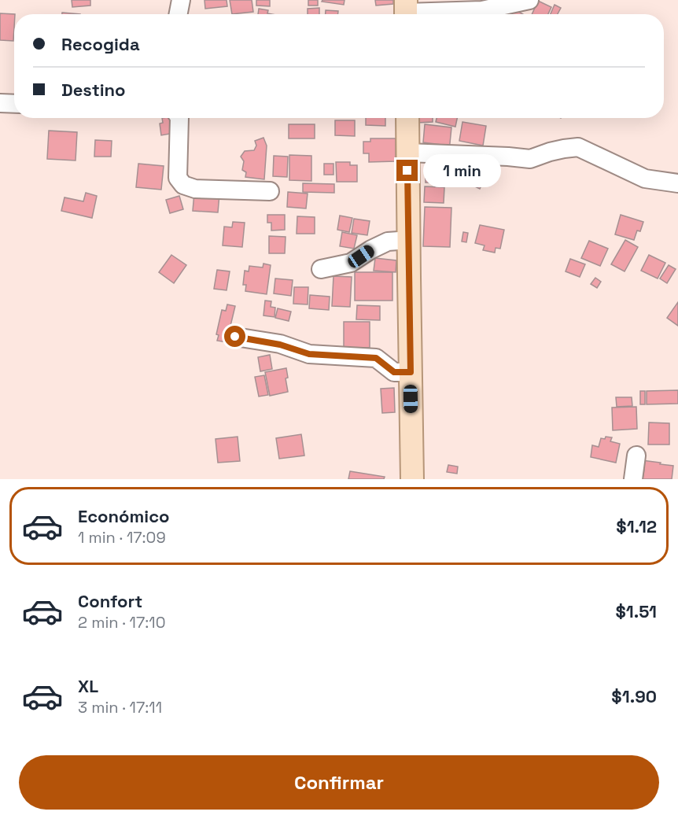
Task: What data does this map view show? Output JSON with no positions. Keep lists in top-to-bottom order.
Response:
{
  "page": {
    "banner": ["Recogida", "Destino"],
    "bubble": "1 min",
    "list": [
      {
        "name": "Económico",
        "note": "1 min · 17:09",
        "value": "$1.12"
      },
      {
        "name": "Confort",
        "note": "2 min · 17:10",
        "value": "$1.51"
      },
      {
        "name": "XL",
        "note": "3 min · 17:11",
        "value": "$1.90"
      }
    ],
    "buttons": "Confirmar"
  }
}
